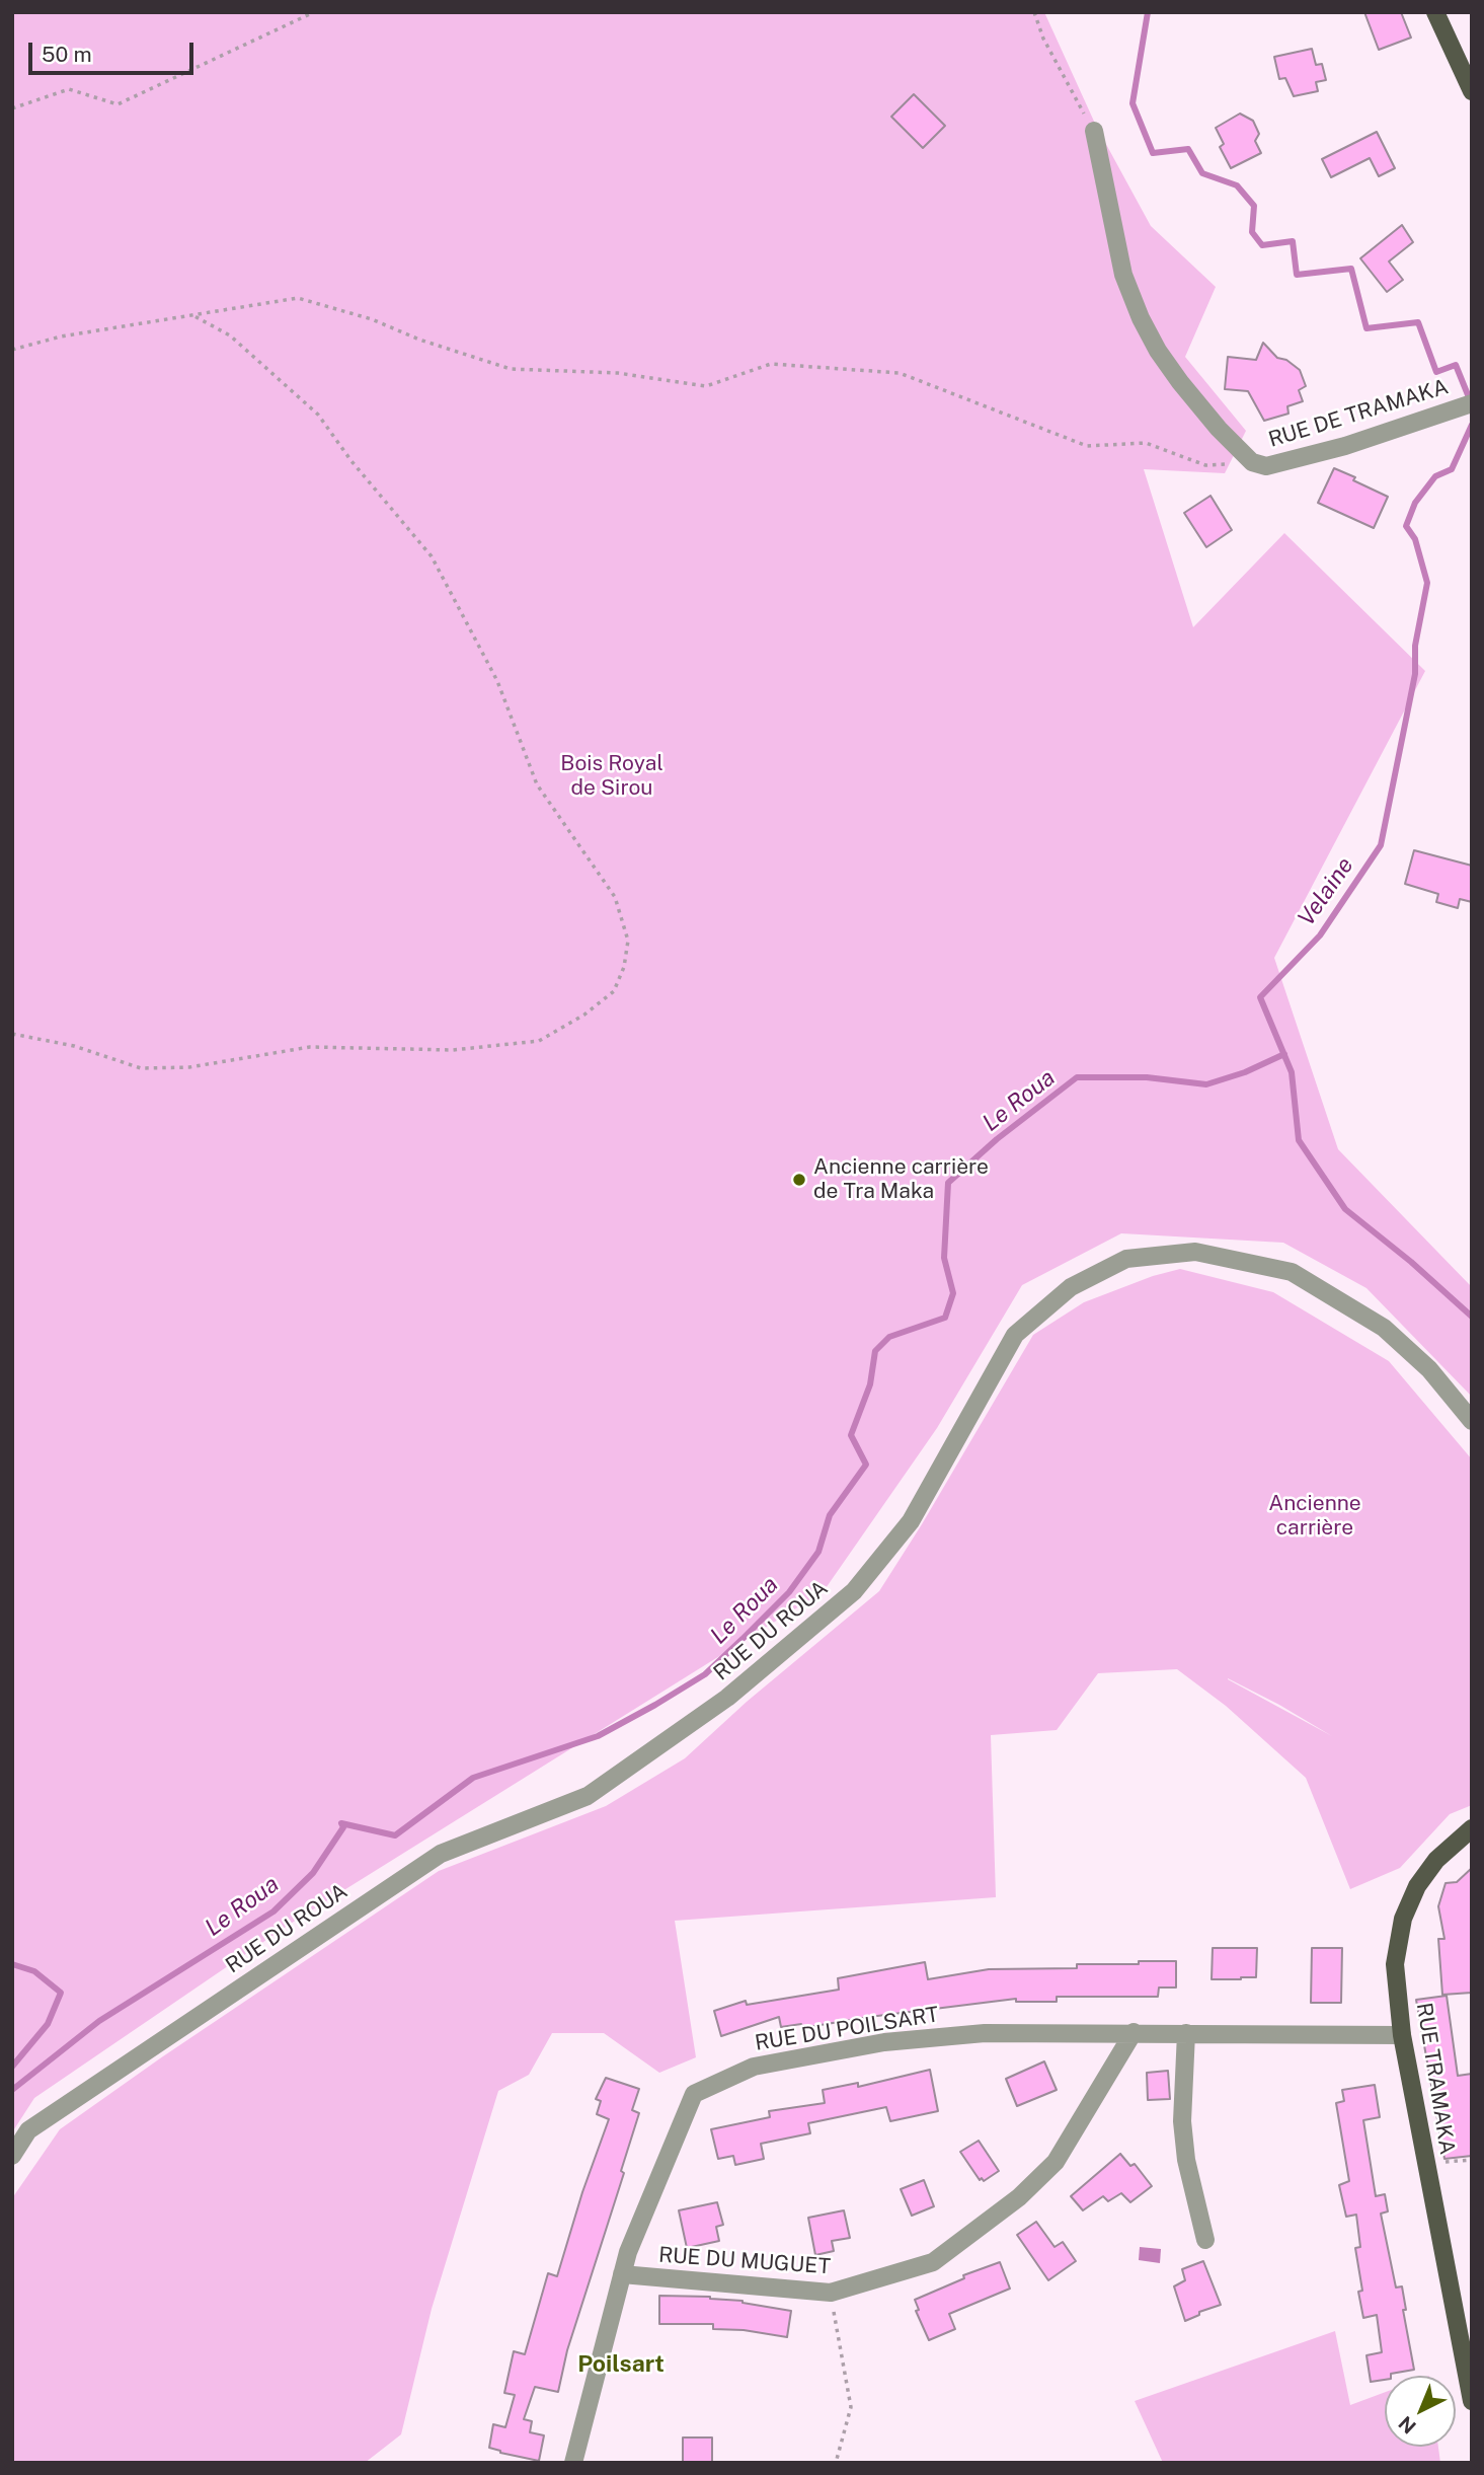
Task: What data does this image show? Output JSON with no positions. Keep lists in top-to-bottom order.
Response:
{
  "streets": {
    "main road": ["RUE TRAMAKA"],
    "street": [
      "RUE DE TRAMAKA",
      "RUE DU ROUA",
      "RUE DU POILSART",
      "RUE DU MUGUET"
    ]
  },
  "crossings": [
    ["RUE DU POILSART", "RUE TRAMAKA"],
    ["RUE DU POILSART", "RUE DU MUGUET"]
  ],
  "districts": ["Poilsart"],
  "water": ["Velaine", "Le Roua"],
  "parks": ["Bois Royal de Sirou", "Ancienne carrière"],
  "places": ["Ancienne carrière de Tra Maka"],
  "scale_bar": "50 m",
  "north": "bottom left"
}
